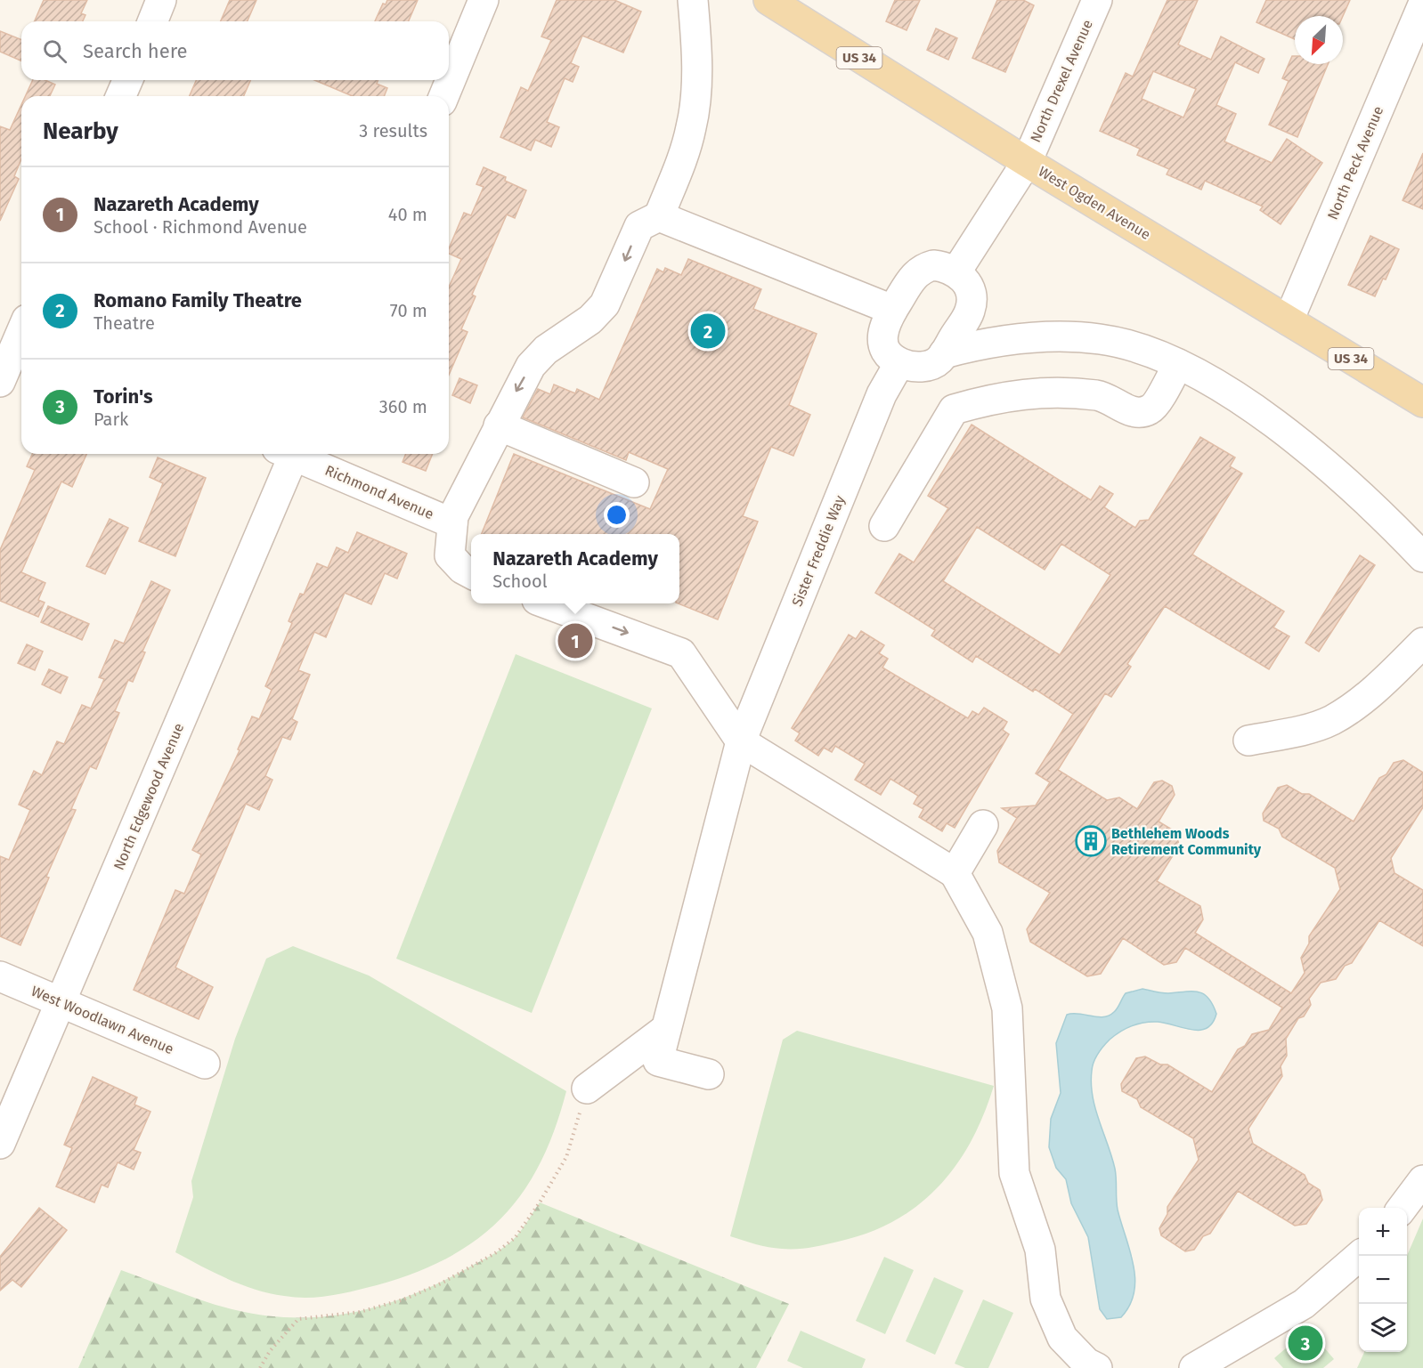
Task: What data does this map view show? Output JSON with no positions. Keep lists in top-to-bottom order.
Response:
{
  "streets": {
    "main road": ["US 34", "West Ogden Avenue"],
    "street": [
      "North Drexel Avenue",
      "North Peck Avenue",
      "Richmond Avenue",
      "Sister Freddie Way",
      "North Edgewood Avenue",
      "West Woodlawn Avenue"
    ]
  },
  "crossings": [
    ["North Drexel Avenue", "West Ogden Avenue"],
    ["North Drexel Avenue", "Sister Freddie Way"],
    ["North Peck Avenue", "West Ogden Avenue"],
    ["North Edgewood Avenue", "West Woodlawn Avenue"]
  ],
  "places": {
    "building": ["Bethlehem Woods Retirement Community"]
  },
  "north": "bottom left",
  "page": {
    "search": "Search here",
    "heading": ["Nearby", "3 results"],
    "list": [
      {
        "mark": "1",
        "name": "Nazareth Academy",
        "note": "School · Richmond Avenue",
        "value": "40 m"
      },
      {
        "mark": "2",
        "name": "Romano Family Theatre",
        "note": "Theatre",
        "value": "70 m"
      },
      {
        "mark": "3",
        "name": "Torin's",
        "note": "Park",
        "value": "360 m"
      }
    ],
    "pins": ["2", "1", "3"],
    "popup": ["Nazareth Academy", "School"],
    "map_buttons": ["+", "−"]
  }
}
